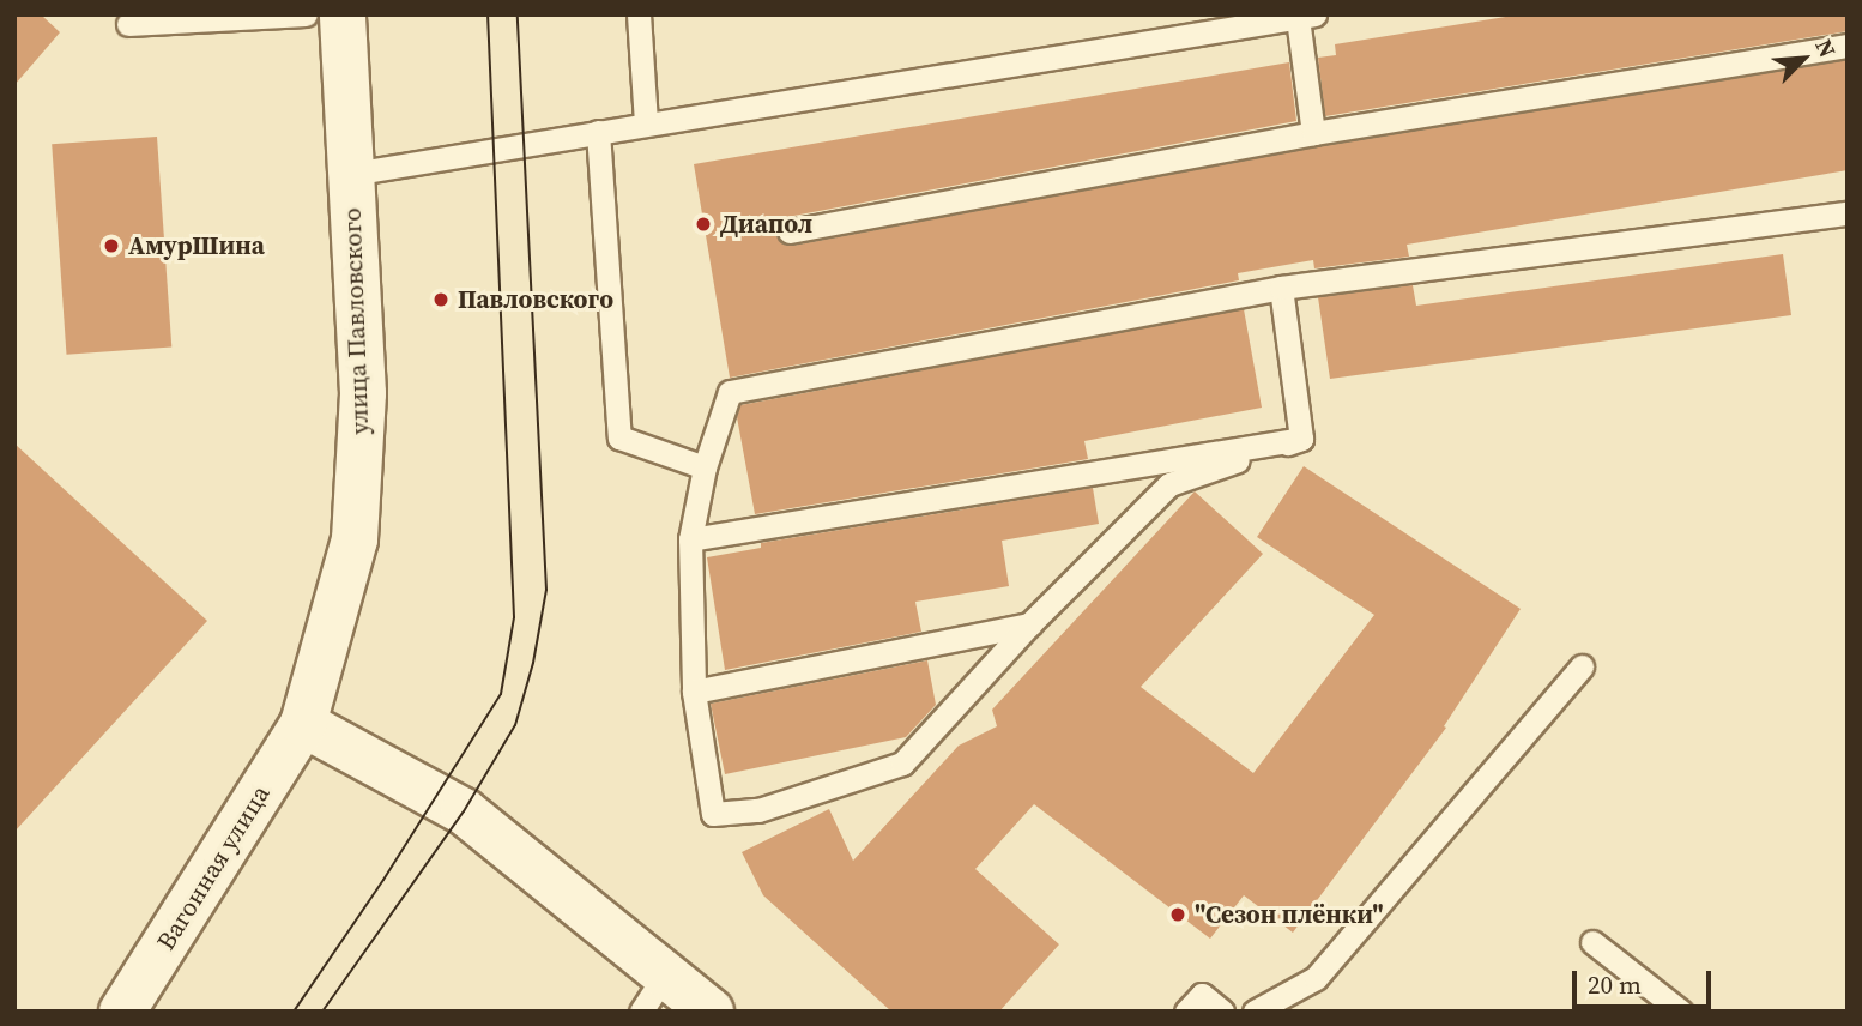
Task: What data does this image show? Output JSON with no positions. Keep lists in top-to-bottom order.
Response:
{
  "streets": {
    "street": ["улица Павловского", "Вагонная улица"]
  },
  "crossings": [
    ["улица Павловского", "Вагонная улица"]
  ],
  "places": [
    "Диапол",
    "АмурШина",
    "Павловского",
    "\"Сезон плёнки\""
  ],
  "scale_bar": "20 m",
  "north": "top right"
}
